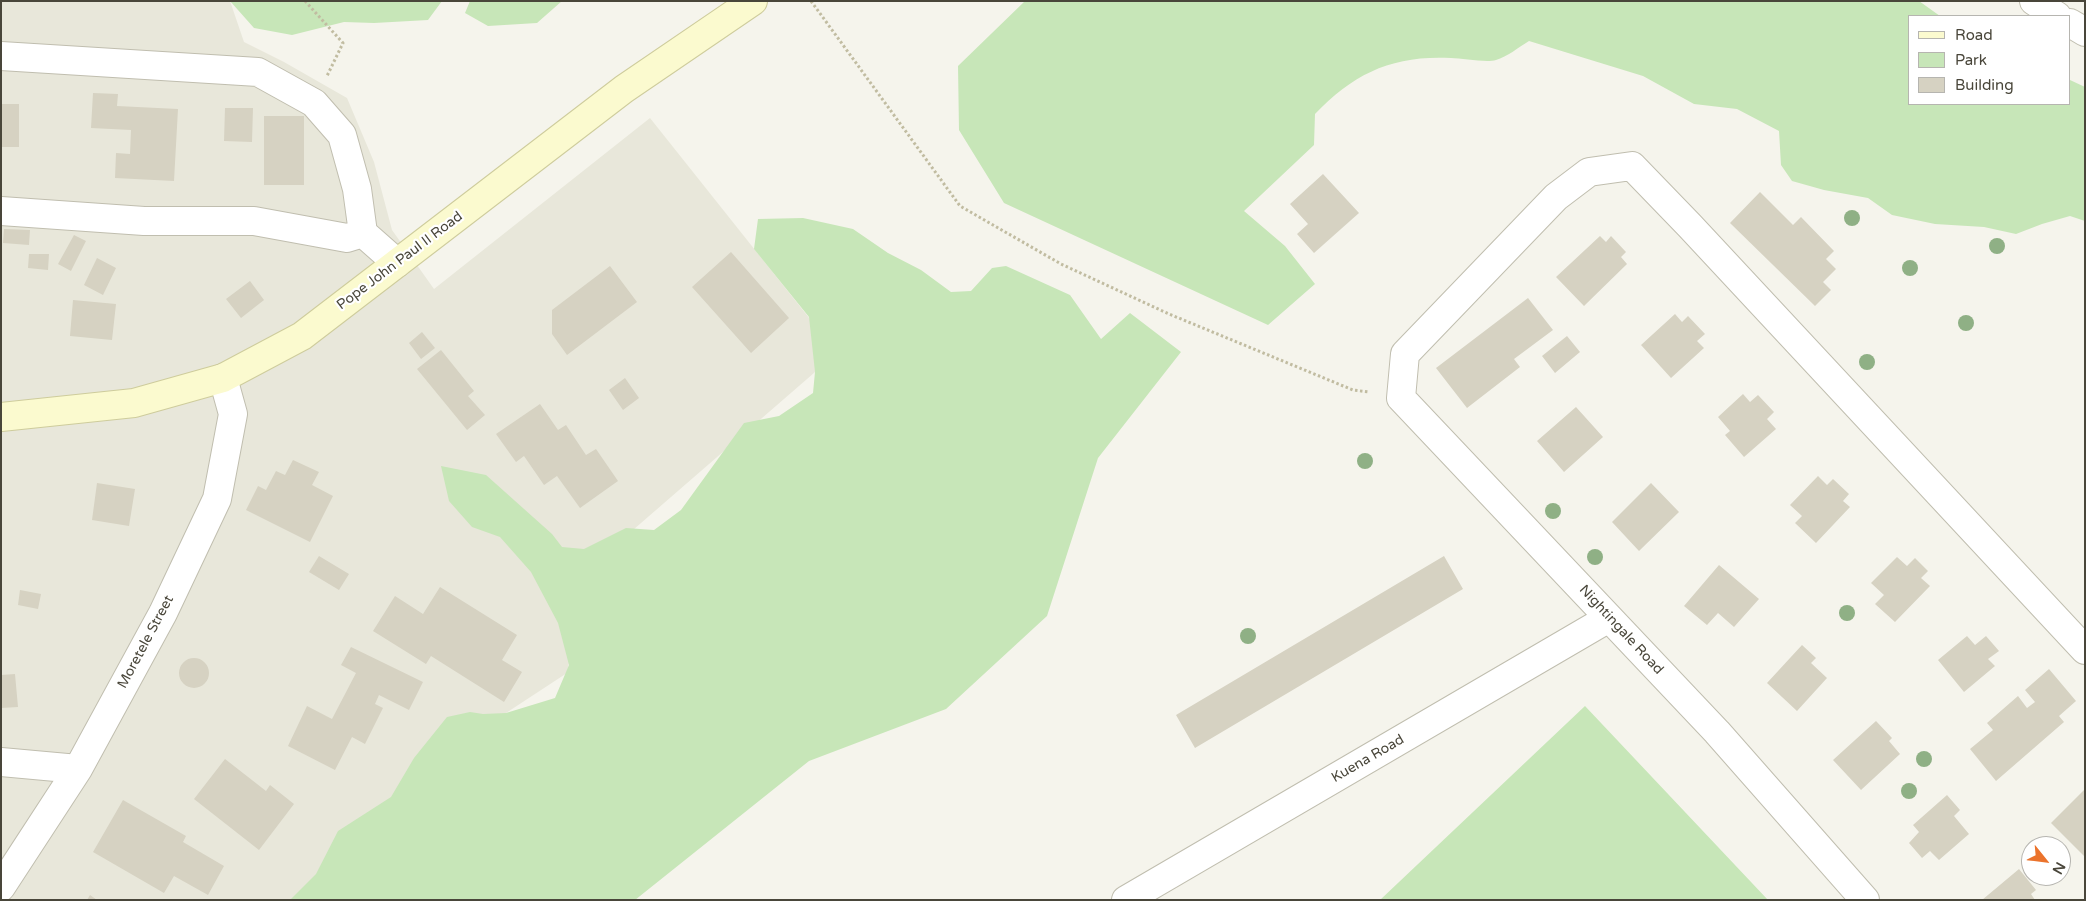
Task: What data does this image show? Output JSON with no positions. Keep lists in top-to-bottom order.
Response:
{
  "streets": {
    "main road": ["Pope John Paul II Road"],
    "street": ["Nightingale Road", "Moretele Street", "Kuena Road"]
  },
  "crossings": [
    ["Pope John Paul II Road", "Moretele Street"],
    ["Nightingale Road", "Kuena Road"]
  ],
  "legend": ["Road", "Park", "Building"],
  "north": "bottom right"
}
